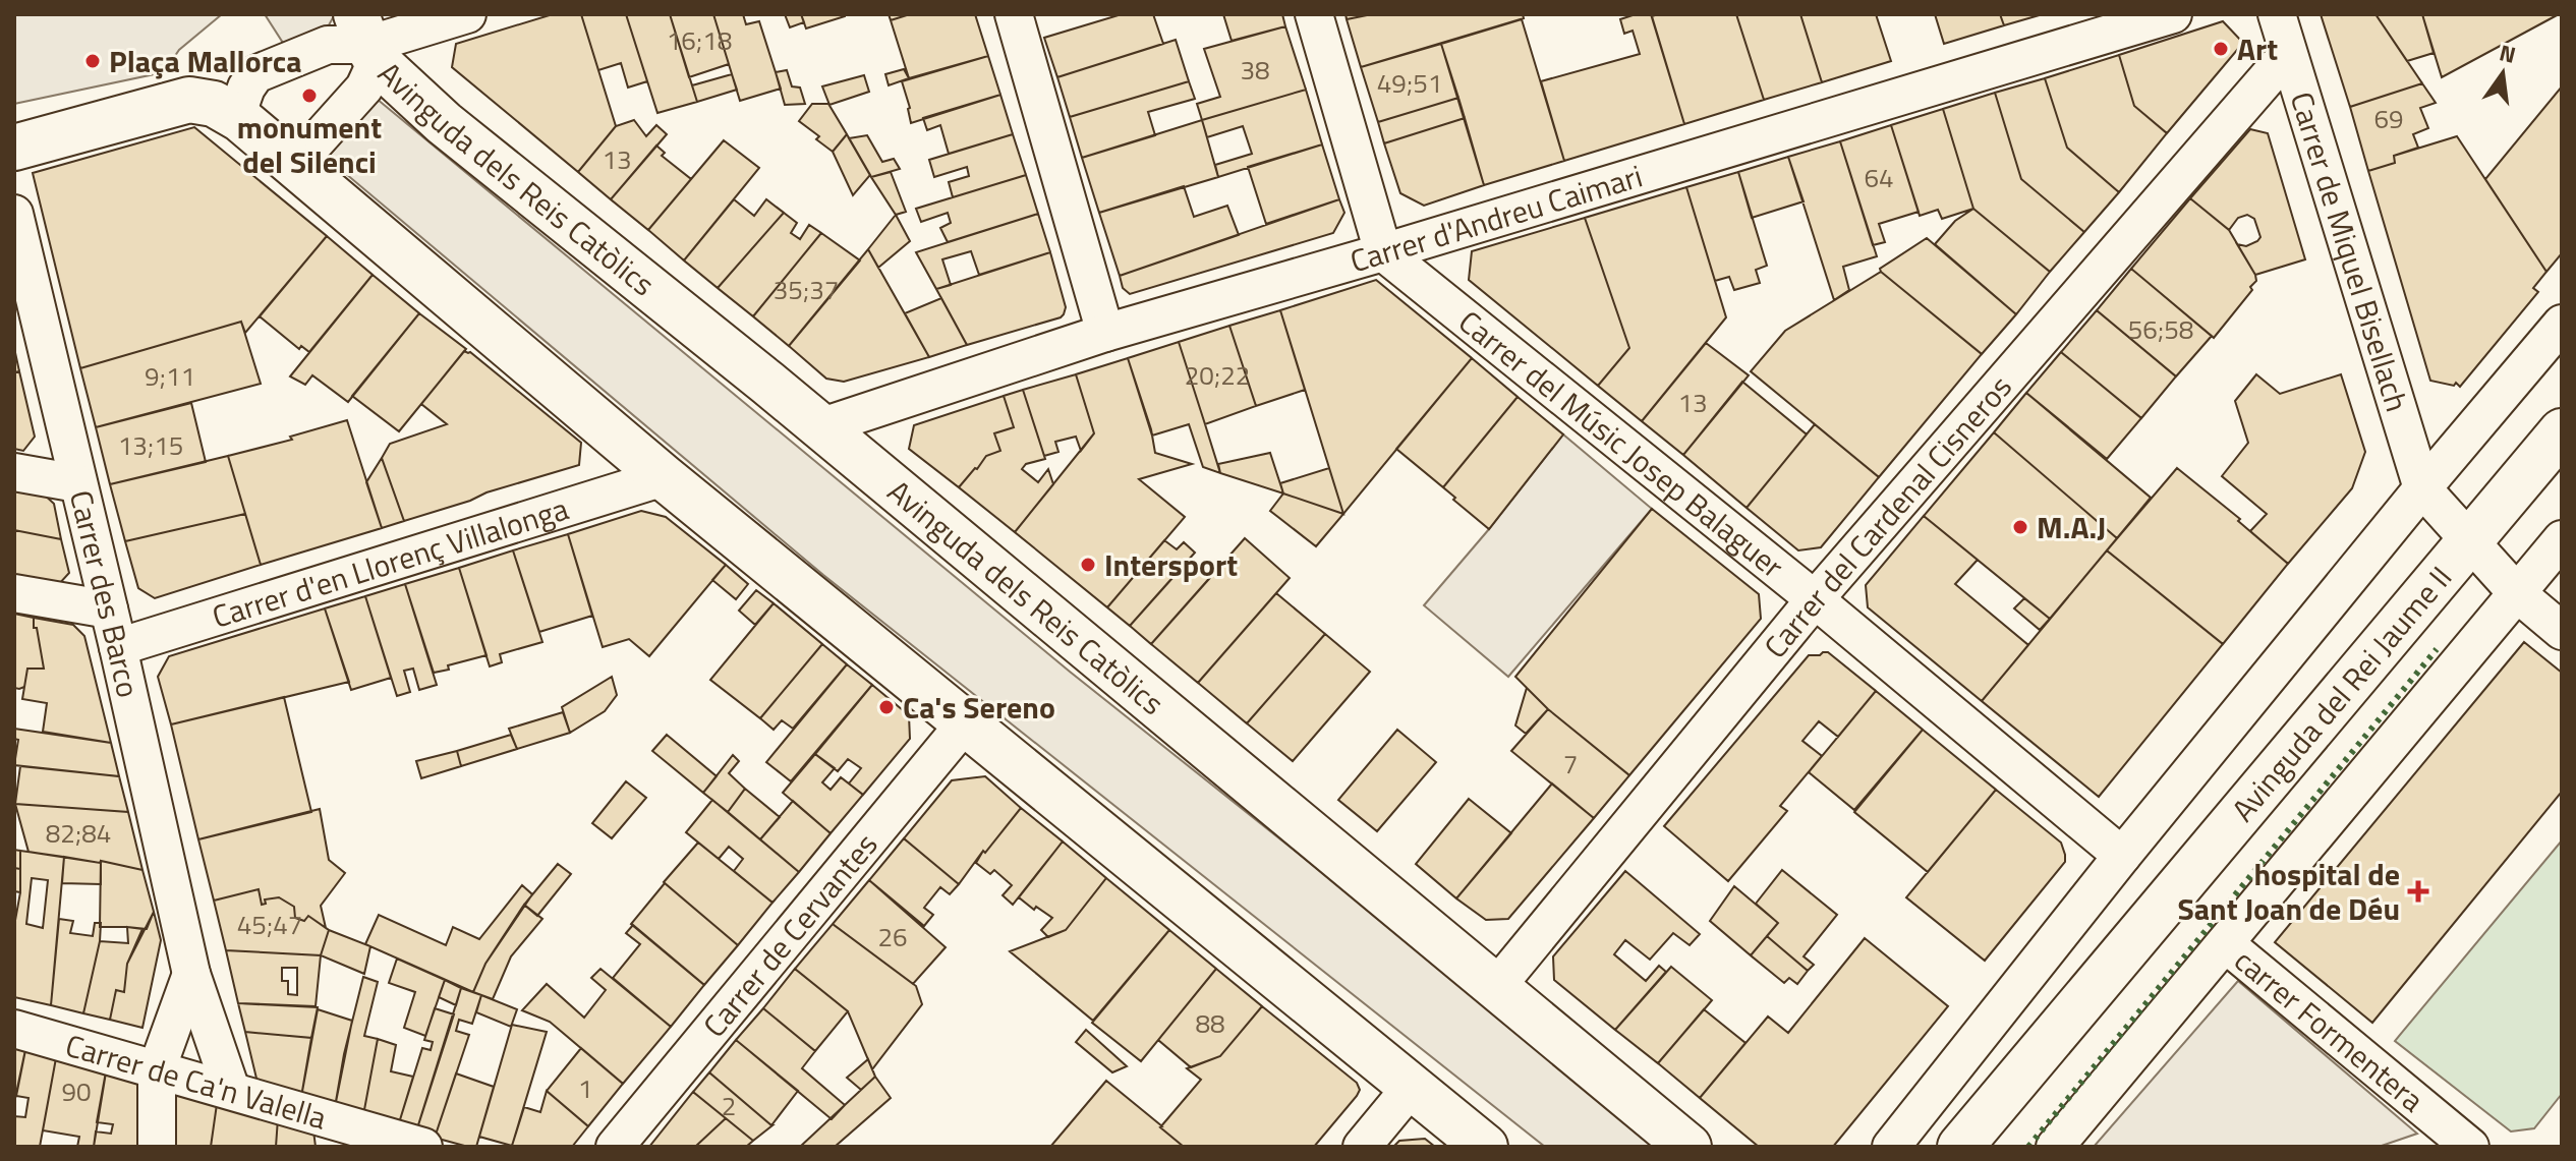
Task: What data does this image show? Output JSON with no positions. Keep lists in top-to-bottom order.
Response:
{
  "streets": {
    "main road": ["Avinguda dels Reis Catòlics", "Avinguda del Rei Jaume II"],
    "street": [
      "Carrer d'Andreu Caimari",
      "Carrer de Miquel Bisellach",
      "Carrer del Músic Josep Balaguer",
      "Carrer del Cardenal Cisneros",
      "Carrer d'en Llorenç Villalonga",
      "Carrer des Barco",
      "Carrer de Cervantes",
      "carrer Formentera",
      "Carrer de Ca'n Valella"
    ]
  },
  "crossings": [
    ["Avinguda dels Reis Catòlics", "Carrer d'Andreu Caimari"],
    ["Avinguda dels Reis Catòlics", "Carrer del Cardenal Cisneros"],
    ["Carrer d'Andreu Caimari", "Carrer del Músic Josep Balaguer"],
    ["Carrer de Miquel Bisellach", "Carrer del Cardenal Cisneros"],
    ["Carrer del Músic Josep Balaguer", "Carrer del Cardenal Cisneros"],
    ["Carrer d'en Llorenç Villalonga", "Carrer des Barco"],
    ["Carrer des Barco", "Carrer de Ca'n Valella"]
  ],
  "places": {
    "other": [
      "Art",
      "Plaça Mallorca",
      "monument del Silenci",
      "M.A.J",
      "Intersport",
      "Ca's Sereno"
    ],
    "health": ["hospital de Sant Joan de Déu"]
  },
  "house_numbers": [
    "16;18",
    "38",
    "49;51",
    "69",
    "13",
    "64",
    "35;37",
    "56;58",
    "20;22",
    "9;11",
    "13",
    "13;15",
    "7",
    "82;84",
    "45;47",
    "26",
    "88",
    "1",
    "90",
    "2"
  ],
  "north": "top"
}
